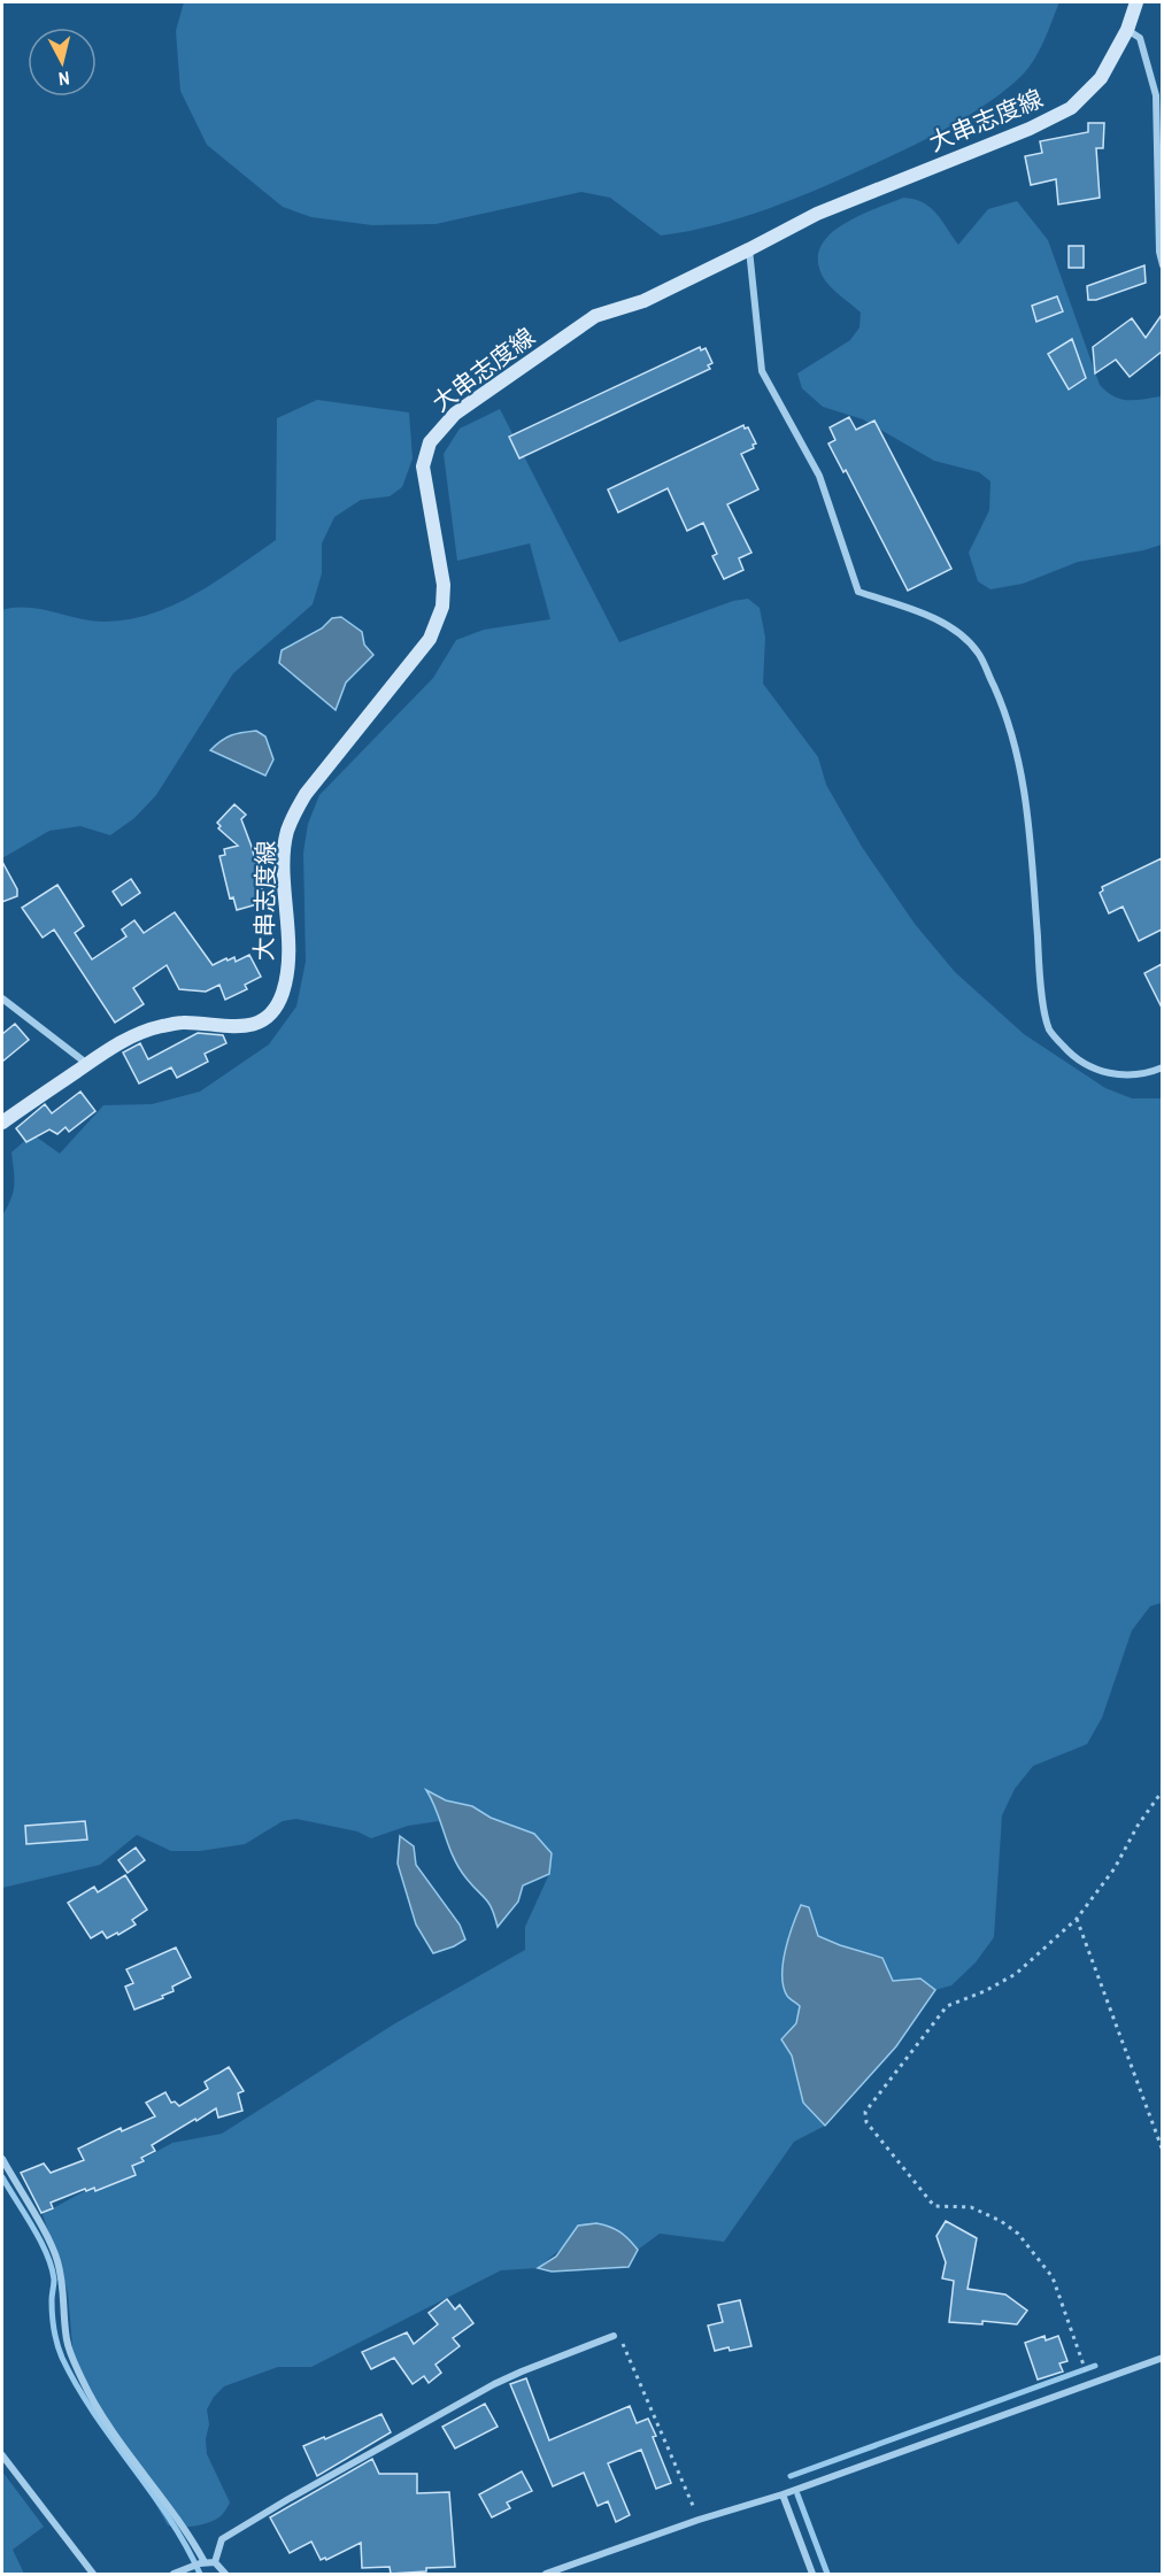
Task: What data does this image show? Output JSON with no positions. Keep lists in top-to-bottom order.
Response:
{
  "streets": {
    "main road": ["大串志度線"]
  },
  "north": "bottom"
}
